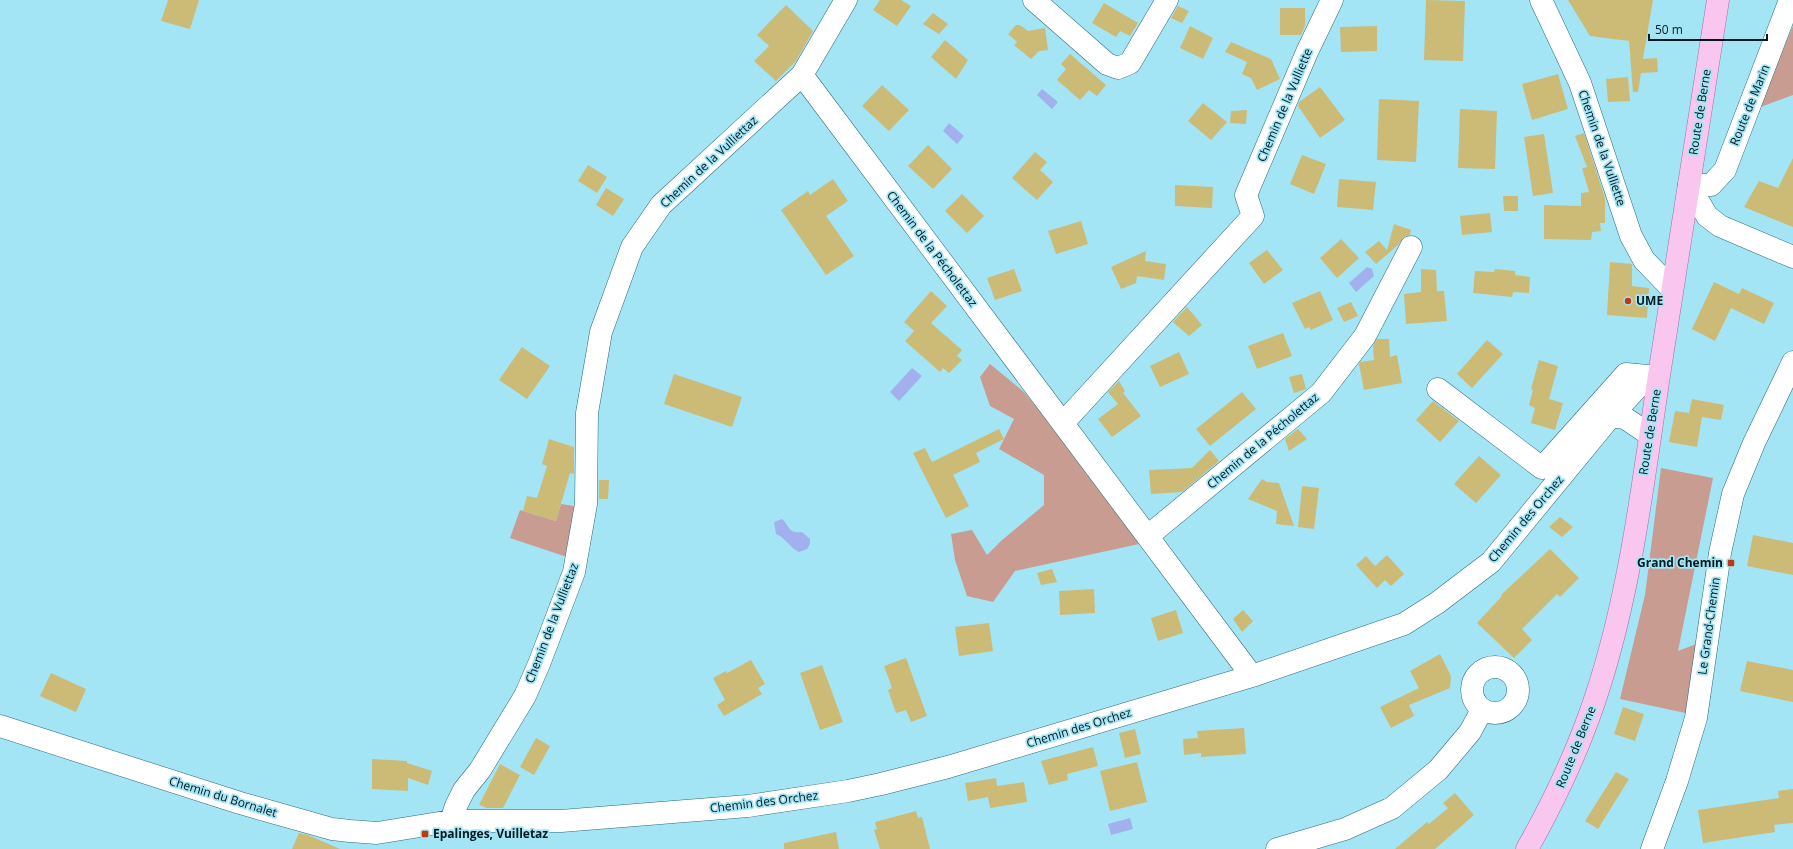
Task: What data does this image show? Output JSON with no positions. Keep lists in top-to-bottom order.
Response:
{
  "streets": {
    "main road": ["Route de Berne"],
    "street": [
      "Chemin de la Vulliette",
      "Route de Marin",
      "Chemin de la Vulliettaz",
      "Chemin de la Pécholettaz",
      "Chemin des Orchez",
      "Le Grand-Chemin",
      "Chemin du Bornalet"
    ]
  },
  "crossings": [
    ["Chemin de la Vulliette", "Route de Berne"],
    ["Chemin de la Vulliette", "Chemin de la Pécholettaz"],
    ["Route de Marin", "Route de Berne"],
    ["Route de Berne", "Chemin des Orchez"],
    ["Chemin de la Vulliettaz", "Chemin de la Pécholettaz"],
    ["Chemin de la Vulliettaz", "Chemin des Orchez"],
    ["Chemin de la Vulliettaz", "Chemin du Bornalet"],
    ["Chemin de la Pécholettaz", "Chemin des Orchez"],
    ["Chemin des Orchez", "Chemin du Bornalet"]
  ],
  "places": {
    "other": ["UME"],
    "transit": ["Grand Chemin", "Epalinges, Vuilletaz"]
  },
  "scale_bar": "50 m"
}
